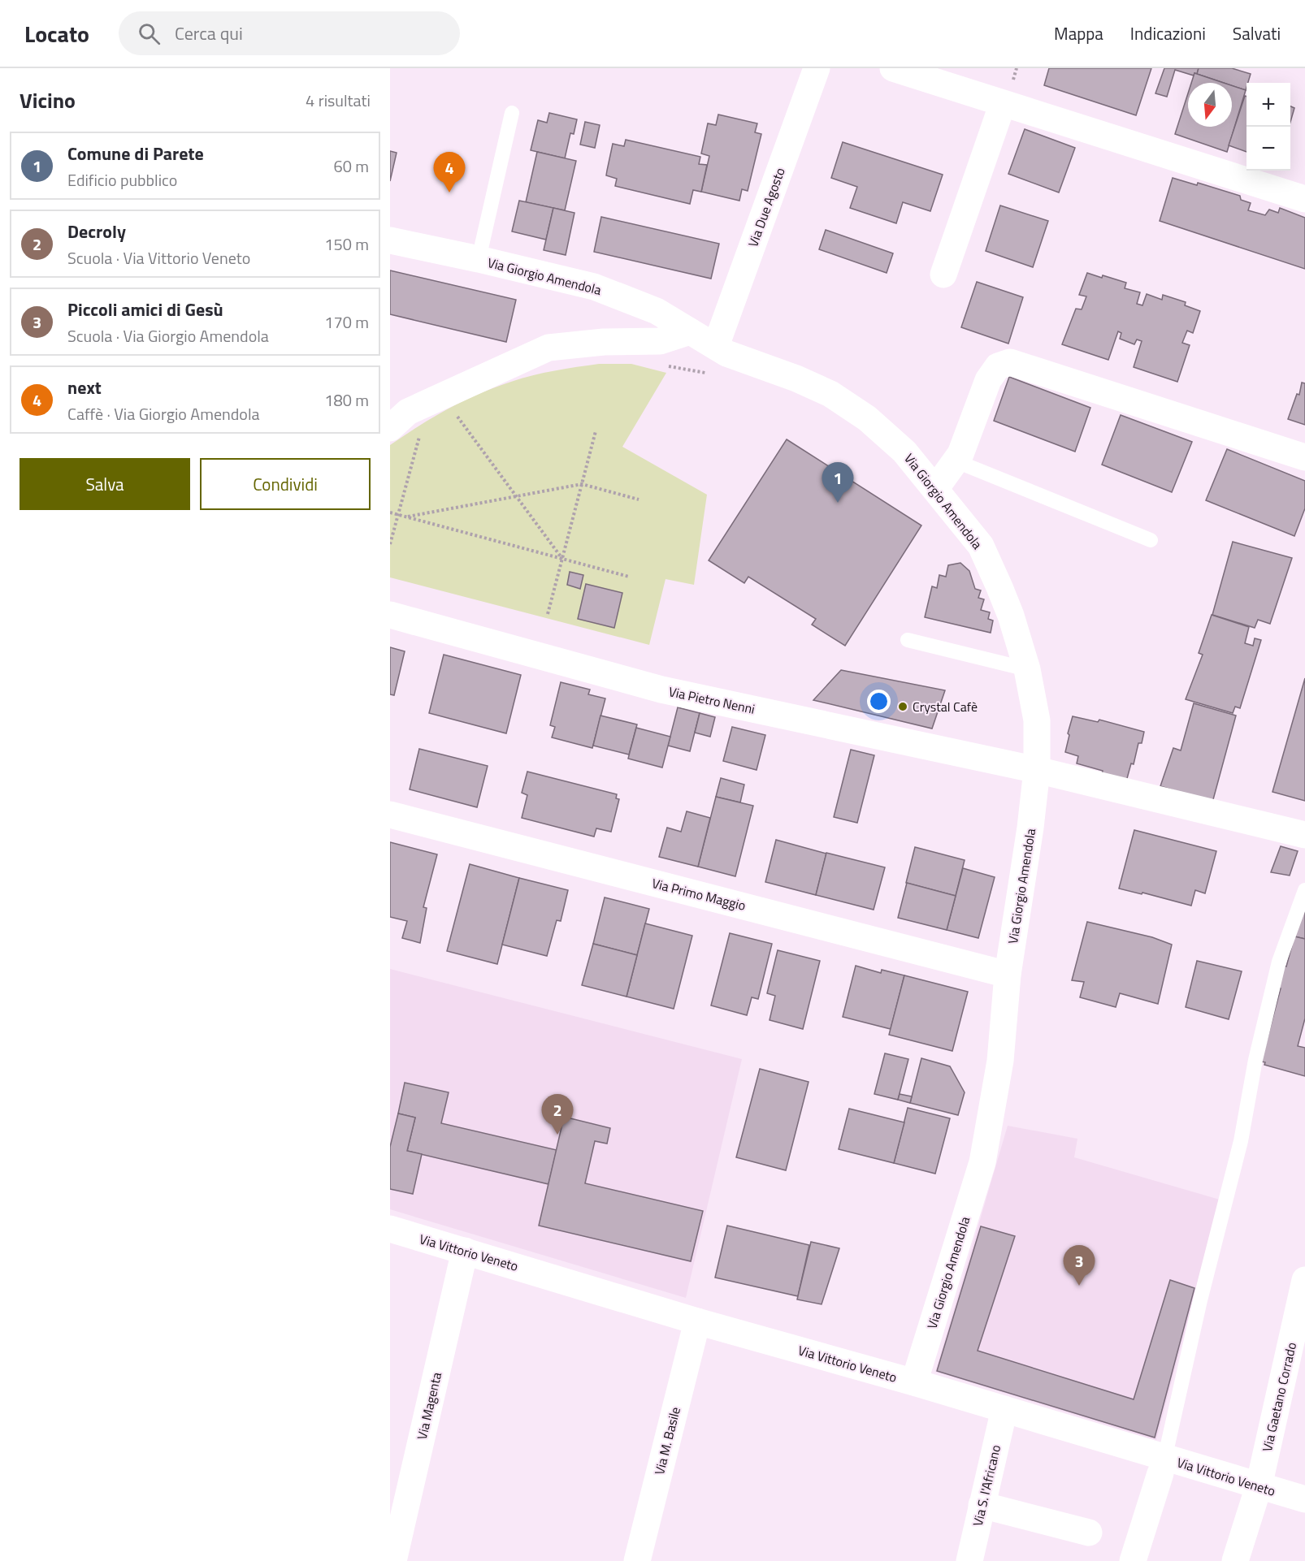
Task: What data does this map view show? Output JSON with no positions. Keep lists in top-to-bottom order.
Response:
{
  "streets": {
    "street": [
      "Via Due Agosto",
      "Via Giorgio Amendola",
      "Via Pietro Nenni",
      "Via Primo Maggio",
      "Via Vittorio Veneto",
      "Via Gaetano Corrado",
      "Via Magenta",
      "Via M. Basile",
      "Via S. l'Africano"
    ]
  },
  "crossings": [
    ["Via Due Agosto", "Via Giorgio Amendola"],
    ["Via Giorgio Amendola", "Via Pietro Nenni"],
    ["Via Giorgio Amendola", "Via Primo Maggio"],
    ["Via Giorgio Amendola", "Via Vittorio Veneto"],
    ["Via Vittorio Veneto", "Via Gaetano Corrado"],
    ["Via Vittorio Veneto", "Via Magenta"],
    ["Via Vittorio Veneto", "Via M. Basile"],
    ["Via Vittorio Veneto", "Via S. l'Africano"]
  ],
  "places": ["Crystal Cafè"],
  "north": "bottom",
  "page": {
    "header": "Locato",
    "search": "Cerca qui",
    "nav": ["Mappa", "Indicazioni", "Salvati"],
    "heading": ["Vicino", "4 risultati"],
    "map_buttons": ["+", "−"],
    "list": [
      {
        "mark": "1",
        "name": "Comune di Parete",
        "note": "Edificio pubblico",
        "value": "60 m"
      },
      {
        "mark": "2",
        "name": "Decroly",
        "note": "Scuola · Via Vittorio Veneto",
        "value": "150 m"
      },
      {
        "mark": "3",
        "name": "Piccoli amici di Gesù",
        "note": "Scuola · Via Giorgio Amendola",
        "value": "170 m"
      },
      {
        "mark": "4",
        "name": "next",
        "note": "Caffè · Via Giorgio Amendola",
        "value": "180 m"
      }
    ],
    "pins": [
      "4",
      "1",
      "2",
      "3"
    ],
    "buttons": ["Salva", "Condividi"]
  }
}
